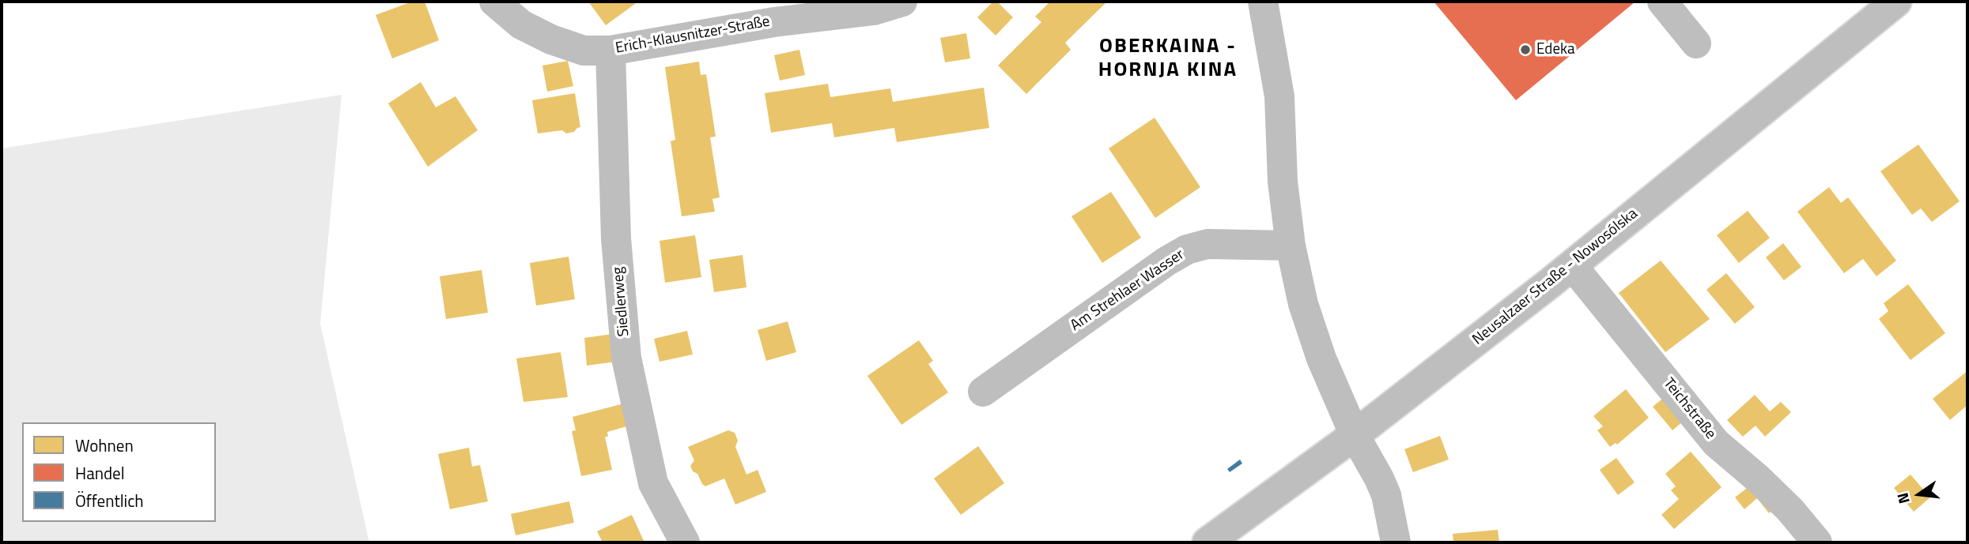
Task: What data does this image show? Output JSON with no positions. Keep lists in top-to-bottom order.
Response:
{
  "streets": {
    "street": [
      "Erich-Klausnitzer-Straße",
      "Neusalzaer Straße - Nowosólska",
      "Am Strehlaer Wasser",
      "Siedlerweg",
      "Teichstraße"
    ]
  },
  "crossings": [
    ["Erich-Klausnitzer-Straße", "Siedlerweg"],
    ["Neusalzaer Straße - Nowosólska", "Teichstraße"]
  ],
  "districts": ["OBERKAINA - HORNJA KINA"],
  "places": ["Edeka"],
  "legend": ["Wohnen", "Handel", "Öffentlich"],
  "north": "left"
}
